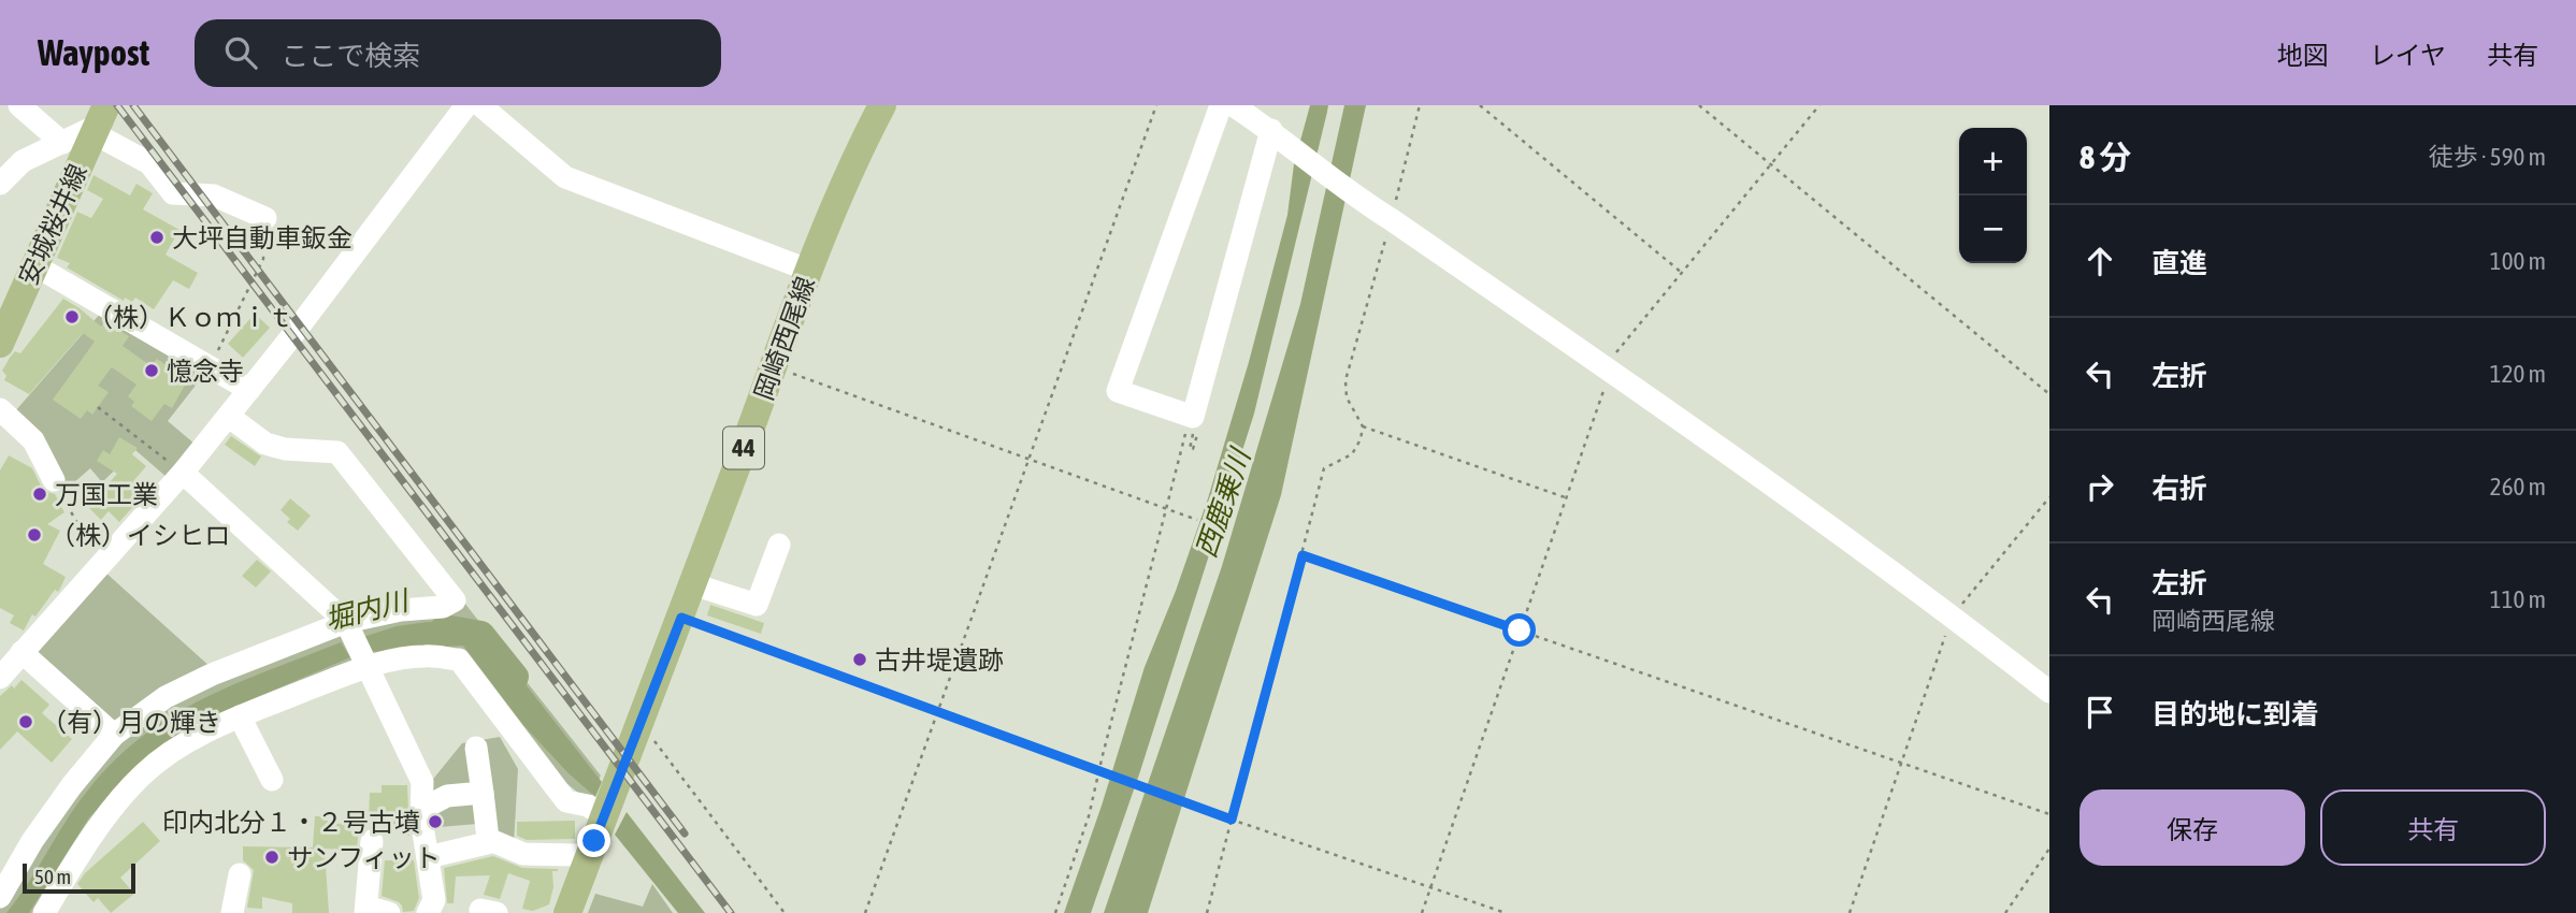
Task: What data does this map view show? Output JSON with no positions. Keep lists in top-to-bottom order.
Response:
{
  "streets": {
    "main road": ["安城桜井線", "岡崎西尾線", "44"]
  },
  "water": ["西鹿乗川", "堀内川"],
  "places": [
    "大坪自動車鈑金",
    "（株）Ｋｏｍｉｔ",
    "憶念寺",
    "万国工業",
    "（株）イシヒロ",
    "古井堤遺跡",
    "（有）月の輝き",
    "印内北分１・２号古墳",
    "サンフィット"
  ],
  "scale_bar": "50 m",
  "page": {
    "header": "Waypost",
    "search": "ここで検索",
    "nav": ["地図", "レイヤ", "共有"],
    "heading": ["8 分", "徒歩 · 590 m"],
    "map_buttons": ["+", "−"],
    "list": [
      ["直進", "100 m"],
      ["左折", "120 m"],
      ["右折", "260 m"],
      ["左折", "岡崎西尾線", "110 m"],
      "目的地に到着"
    ],
    "buttons": ["保存", "共有"],
    "scale": "50 m"
  }
}
